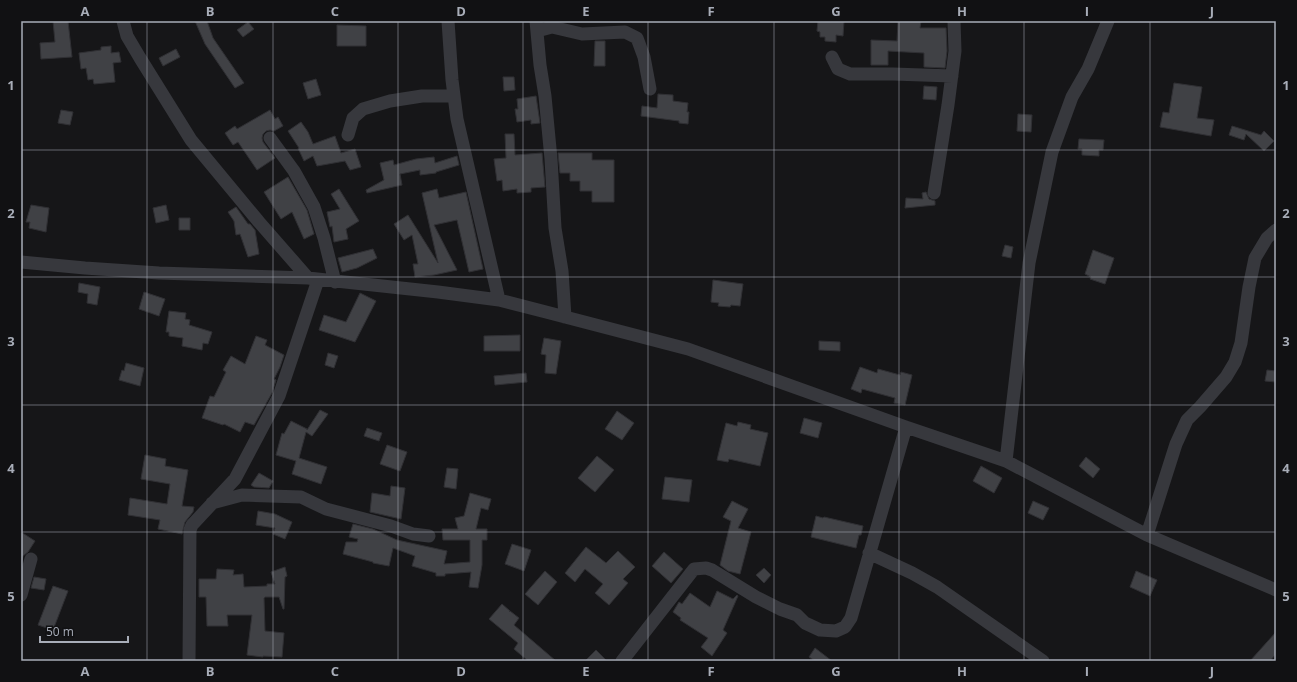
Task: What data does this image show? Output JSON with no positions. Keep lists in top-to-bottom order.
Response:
{
  "scale_bar": "50 m",
  "grid": {
    "columns": [
      "A",
      "B",
      "C",
      "D",
      "E",
      "F",
      "G",
      "H",
      "I",
      "J"
    ],
    "rows": [
      "1",
      "2",
      "3",
      "4",
      "5"
    ]
  }
}
